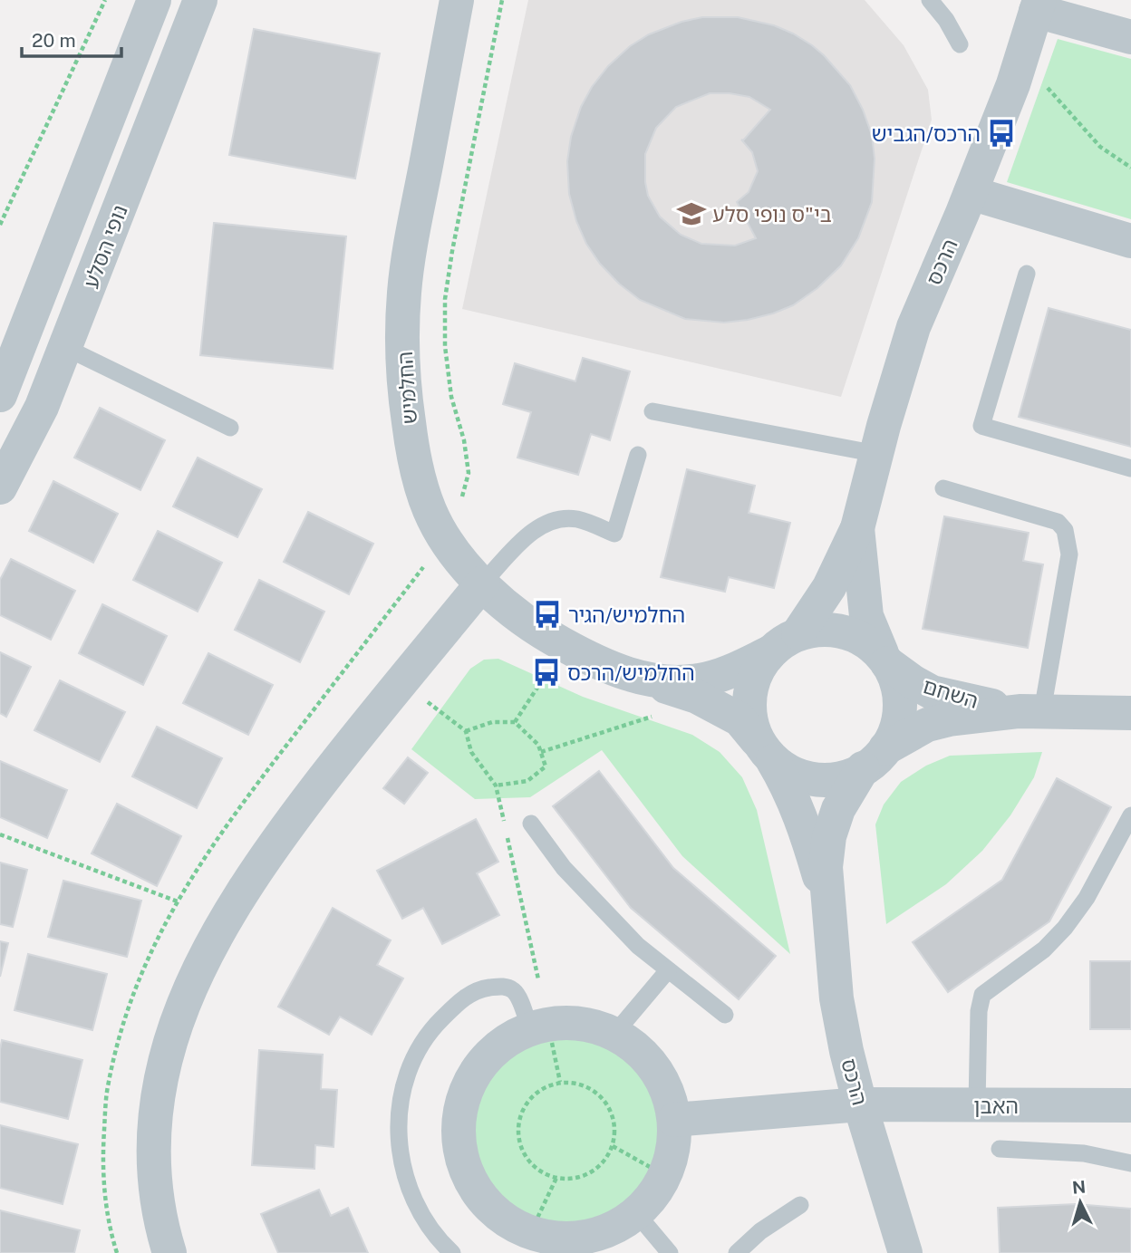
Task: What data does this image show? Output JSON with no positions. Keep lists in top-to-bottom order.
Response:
{
  "streets": {
    "street": [
      "נופי הסלע",
      "הרכס",
      "החלמיש",
      "השחם",
      "האבן"
    ]
  },
  "crossings": [
    ["הרכס", "החלמיש"],
    ["הרכס", "השחם"],
    ["הרכס", "האבן"],
    ["החלמיש", "השחם"]
  ],
  "places": {
    "bus stop": ["הרכס/הגביש", "החלמיש/הגיר", "החלמיש/הרכס"],
    "school or university": ["בי\"ס נופי סלע"]
  },
  "scale_bar": "20 m",
  "north": "top"
}
